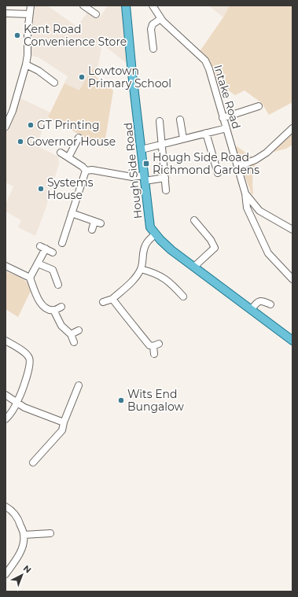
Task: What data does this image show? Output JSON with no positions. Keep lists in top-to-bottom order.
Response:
{
  "streets": {
    "main road": ["Hough Side Road"],
    "street": ["Intake Road"]
  },
  "places": {
    "other": [
      "Kent Road Convenience Store",
      "Lowtown Primary School",
      "GT Printing",
      "Governor House",
      "Systems House",
      "Wits End Bungalow"
    ],
    "transit": ["Hough Side Road Richmond Gardens"]
  },
  "north": "top right"
}
